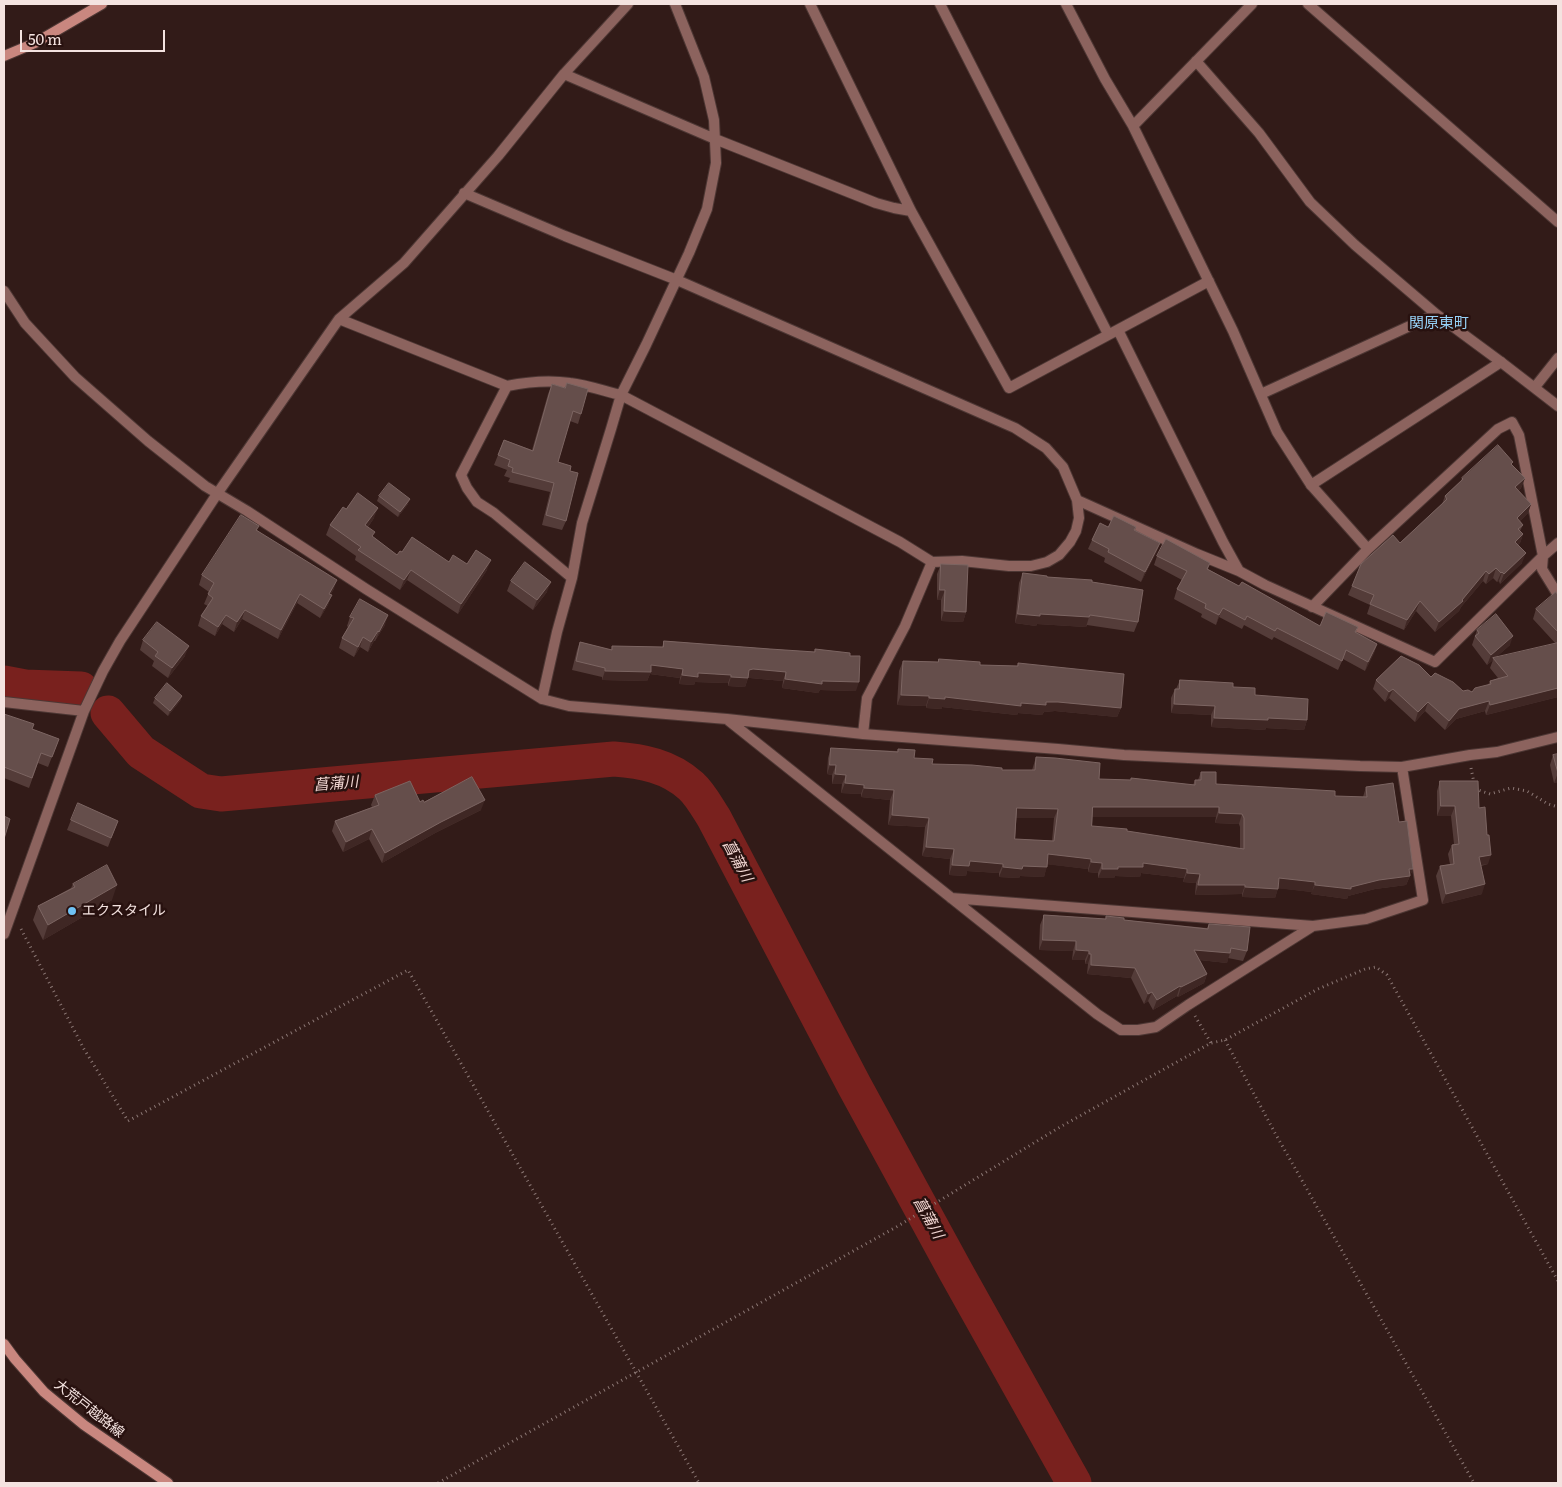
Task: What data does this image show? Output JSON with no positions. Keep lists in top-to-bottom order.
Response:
{
  "streets": {
    "main road": ["大荒戸越路線"]
  },
  "districts": ["関原東町"],
  "water": ["菖蒲川"],
  "places": ["エクスタイル"],
  "scale_bar": "50 m"
}
